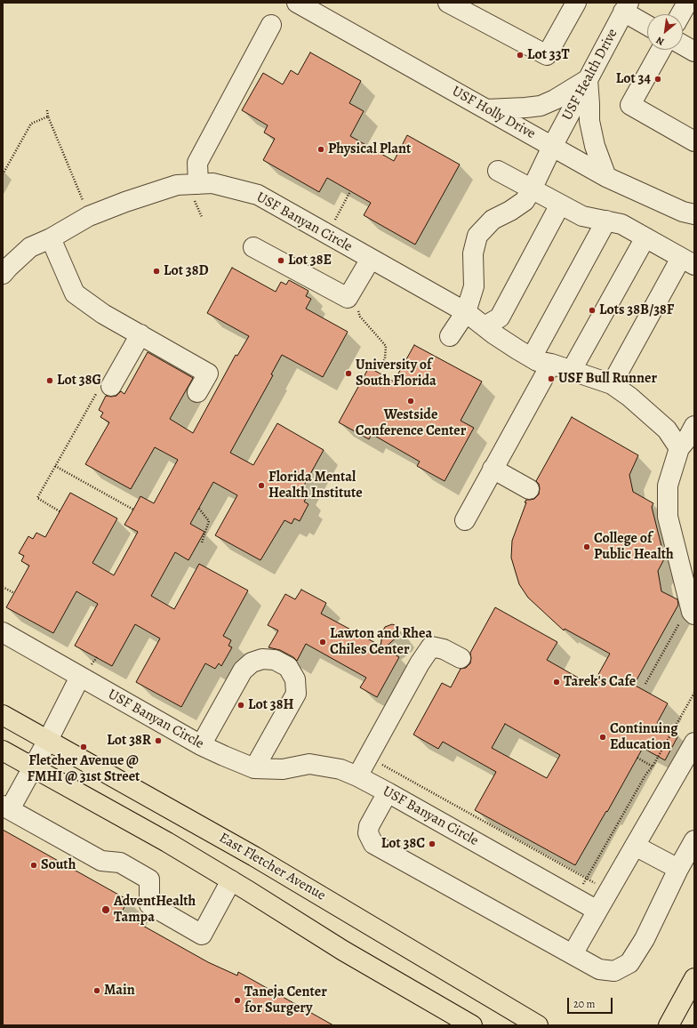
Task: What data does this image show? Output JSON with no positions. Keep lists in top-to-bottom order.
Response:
{
  "streets": {
    "main road": ["East Fletcher Avenue"],
    "street": ["USF Health Drive", "USF Holly Drive", "USF Banyan Circle"]
  },
  "crossings": [
    ["USF Health Drive", "USF Holly Drive"]
  ],
  "places": [
    "Lot 33T",
    "Lot 34",
    "Physical Plant",
    "Lot 38E",
    "Lot 38D",
    "Lots 38B/38F",
    "University of South Florida",
    "USF Bull Runner",
    "Lot 38G",
    "Westside Conference Center",
    "Florida Mental Health Institute",
    "College of Public Health",
    "Lawton and Rhea Chiles Center",
    "Tarek's Cafe",
    "Lot 38H",
    "Continuing Education",
    "Lot 38R",
    "Fletcher Avenue @ FMHI @ 31st Street",
    "Lot 38C",
    "South",
    "AdventHealth Tampa",
    "Main",
    "Taneja Center for Surgery"
  ],
  "scale_bar": "20 m",
  "north": "bottom left"
}
